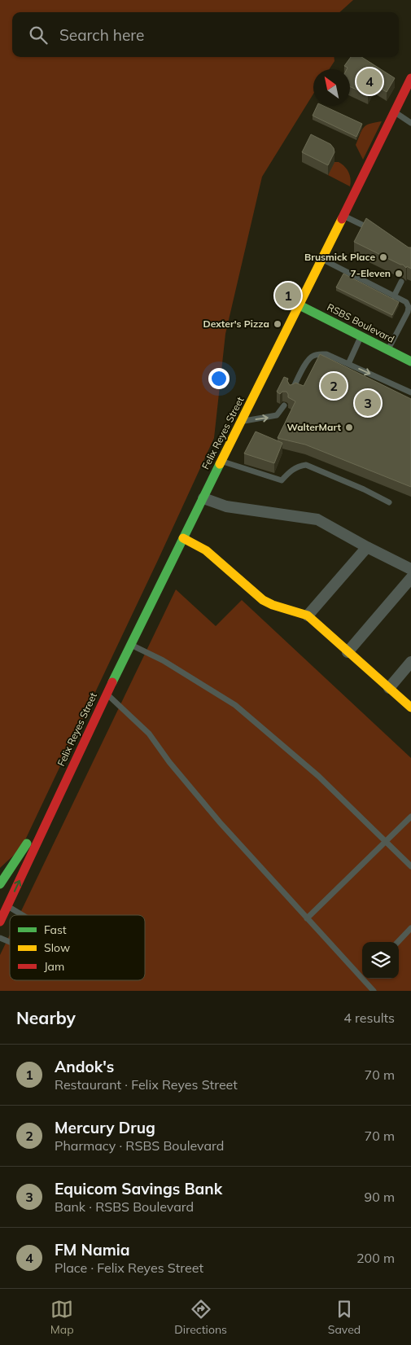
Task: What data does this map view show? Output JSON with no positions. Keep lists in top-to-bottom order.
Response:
{
  "streets": {
    "main road": ["RSBS Boulevard", "Felix Reyes Street"]
  },
  "crossings": [
    ["RSBS Boulevard", "Felix Reyes Street"]
  ],
  "places": [
    "Brusmick Place",
    "7-Eleven",
    "Dexter's Pizza",
    "WalterMart"
  ],
  "legend": ["Fast", "Slow", "Jam"],
  "north": "top left",
  "page": {
    "search": "Search here",
    "pins": [
      "4",
      "1",
      "2",
      "3"
    ],
    "heading": ["Nearby", "4 results"],
    "list": [
      {
        "mark": "1",
        "name": "Andok's",
        "note": "Restaurant · Felix Reyes Street",
        "value": "70 m"
      },
      {
        "mark": "2",
        "name": "Mercury Drug",
        "note": "Pharmacy · RSBS Boulevard",
        "value": "70 m"
      },
      {
        "mark": "3",
        "name": "Equicom Savings Bank",
        "note": "Bank · RSBS Boulevard",
        "value": "90 m"
      },
      {
        "mark": "4",
        "name": "FM Namia",
        "note": "Place · Felix Reyes Street",
        "value": "200 m"
      }
    ],
    "nav": ["Map", "Directions", "Saved"]
  }
}
